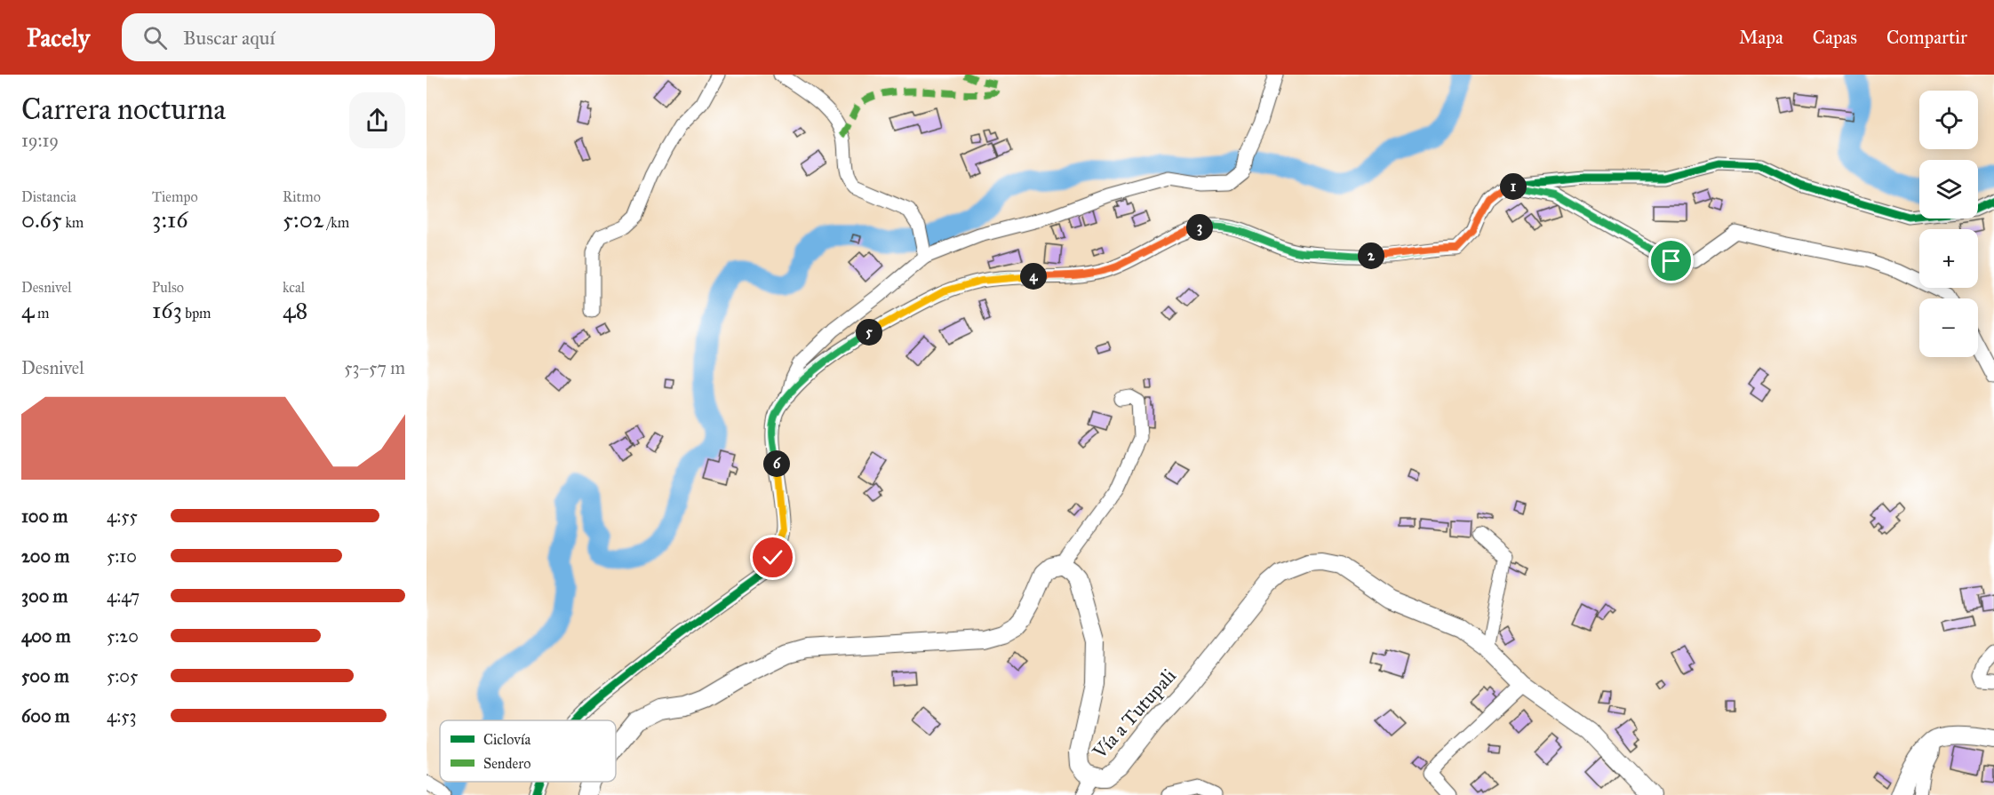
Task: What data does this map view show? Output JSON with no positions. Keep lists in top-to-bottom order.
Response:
{
  "streets": {
    "street": ["Vía a Tutupali"]
  },
  "legend": ["Ciclovía", "Sendero"],
  "page": {
    "header": "Pacely",
    "search": "Buscar aquí",
    "nav": ["Mapa", "Capas", "Compartir"],
    "heading": ["Carrera nocturna", "19:19"],
    "map_buttons": ["+", "−"],
    "stats": [
      ["Distancia", "0.65 km"],
      ["Tiempo", "3:16"],
      ["Ritmo", "5:02 /km"],
      ["Desnivel", "4 m"],
      ["Pulso", "163 bpm"],
      ["kcal", "48"]
    ],
    "pins": [
      "1",
      "3",
      "2",
      "4",
      "5",
      "6"
    ],
    "chart": ["Desnivel", "53–57 m"],
    "list": [
      {
        "name": "100 m",
        "note": "4:55"
      },
      {
        "name": "200 m",
        "note": "5:10"
      },
      {
        "name": "300 m",
        "note": "4:47"
      },
      {
        "name": "400 m",
        "note": "5:20"
      },
      {
        "name": "500 m",
        "note": "5:05"
      },
      {
        "name": "600 m",
        "note": "4:53"
      }
    ]
  }
}
